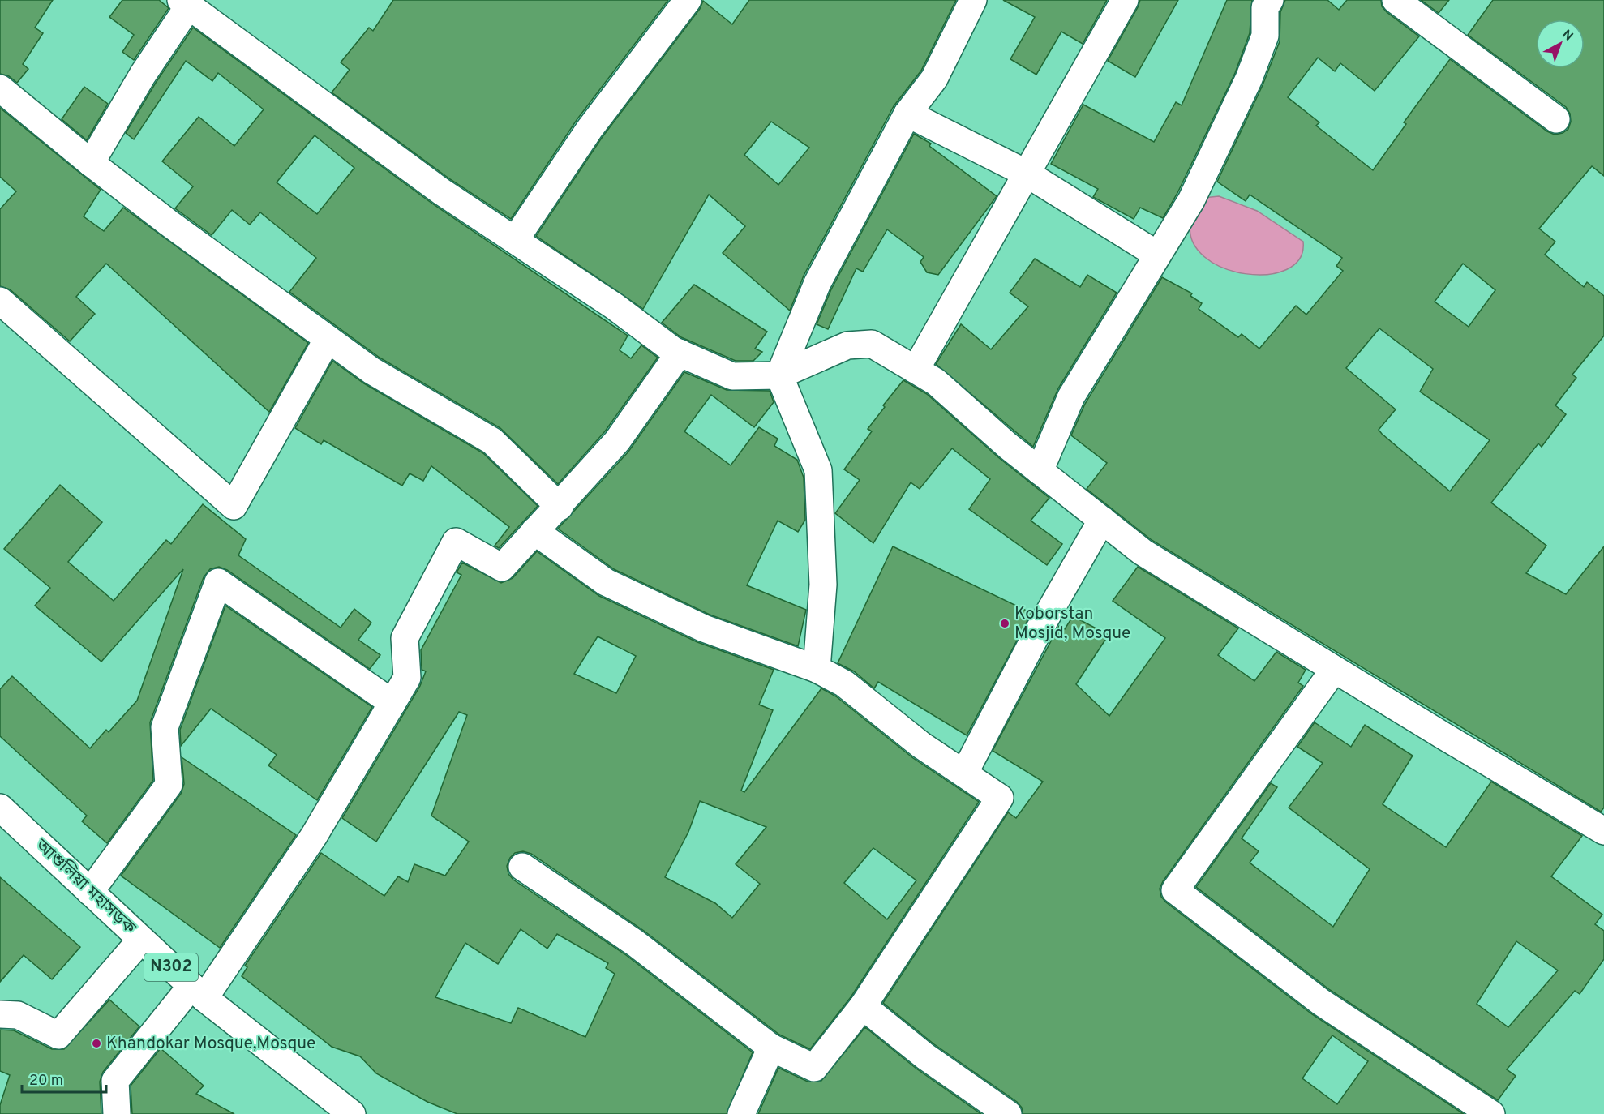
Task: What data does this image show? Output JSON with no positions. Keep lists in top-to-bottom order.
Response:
{
  "streets": {
    "main road": ["আশুলিয়া মহাসড়ক", "N302"]
  },
  "places": ["Koborstan Mosjid, Mosque", "Khandokar Mosque,Mosque"],
  "scale_bar": "20 m",
  "north": "top right"
}
